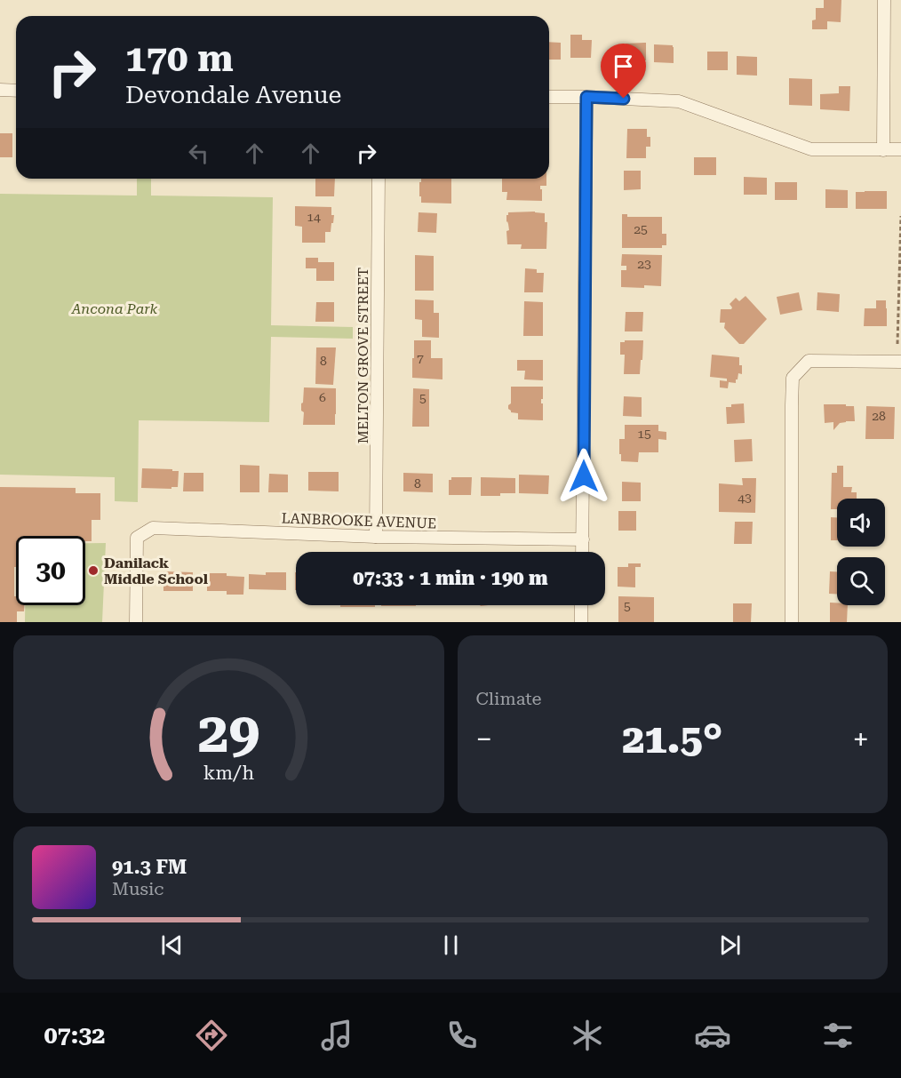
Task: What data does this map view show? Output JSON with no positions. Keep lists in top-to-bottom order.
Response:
{
  "streets": {
    "street": ["MELTON GROVE STREET", "LANBROOKE AVENUE"]
  },
  "crossings": [
    ["MELTON GROVE STREET", "LANBROOKE AVENUE"]
  ],
  "parks": ["Ancona Park"],
  "places": ["Danilack Middle School"],
  "house_numbers": [
    "14",
    "25",
    "23",
    "7",
    "8",
    "6",
    "5",
    "28",
    "15",
    "8",
    "43",
    "5"
  ],
  "page": {
    "turn": ["170 m", "Devondale Avenue"],
    "limit": "30",
    "trip": "07:33 · 1 min · 190 m",
    "tile": "Climate",
    "heat": ["−", "21.5°", "+"],
    "song": ["91.3 FM", "Music"],
    "tabs": "07:32",
    "gauge": ["29", "km/h"]
  }
}
